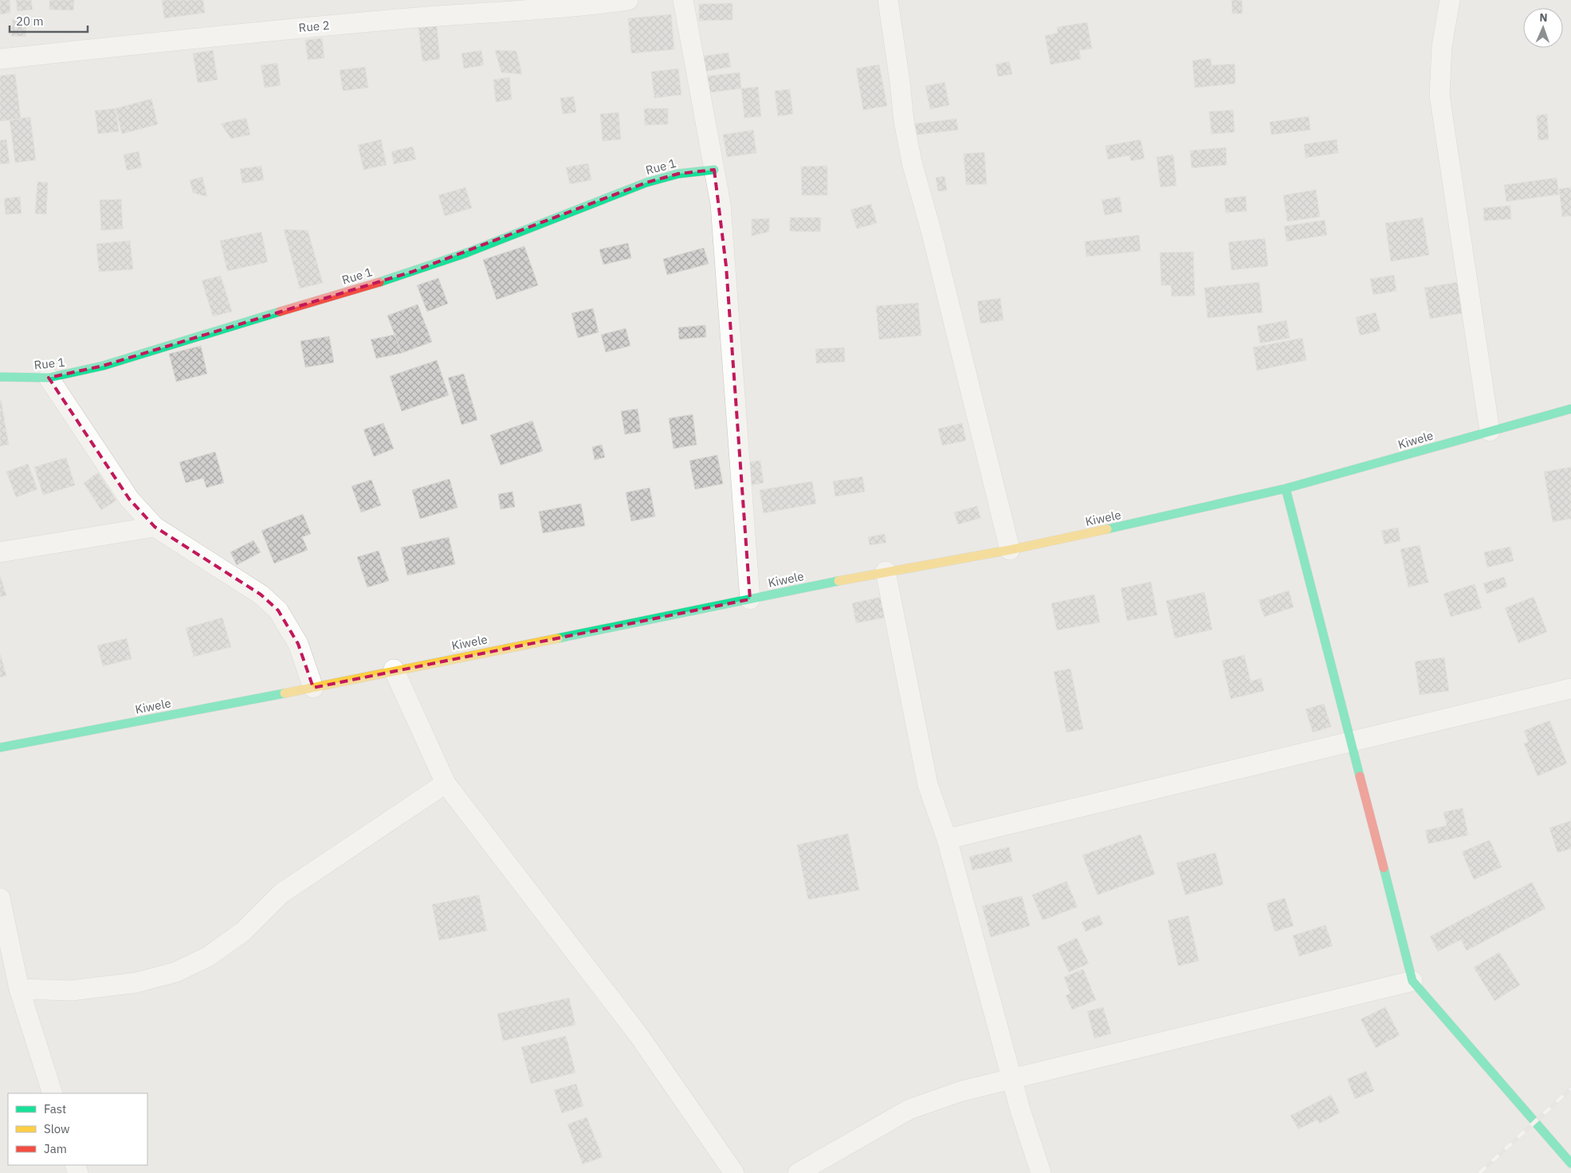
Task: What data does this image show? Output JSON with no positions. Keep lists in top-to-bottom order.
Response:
{
  "streets": {
    "street": ["Rue 2", "Rue 1", "Kiwele"]
  },
  "legend": ["Fast", "Slow", "Jam"],
  "scale_bar": "20 m",
  "north": "top"
}
